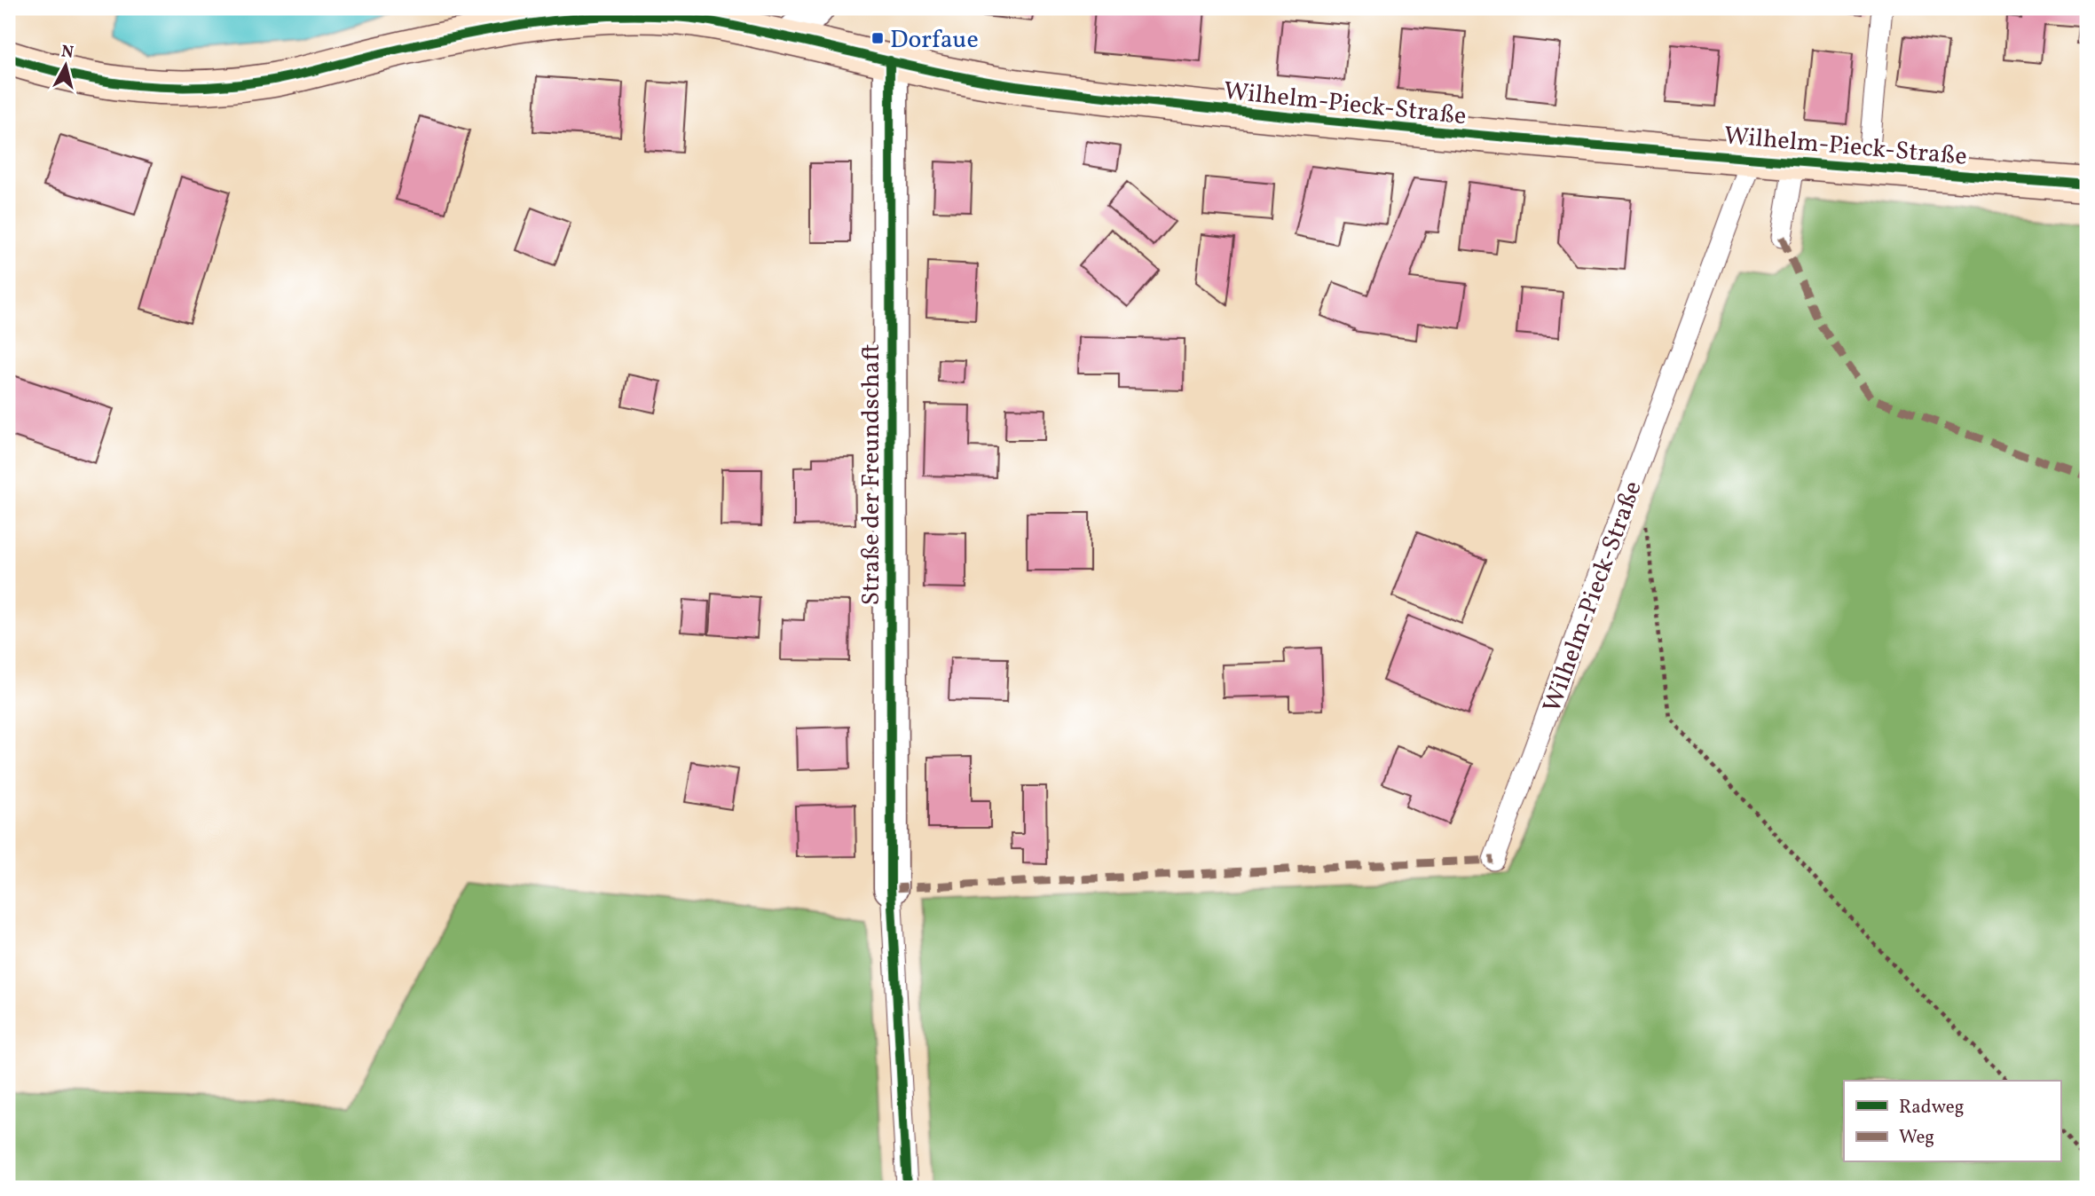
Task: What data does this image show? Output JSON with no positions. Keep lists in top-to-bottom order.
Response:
{
  "streets": {
    "street": ["Wilhelm-Pieck-Straße", "Straße der Freundschaft"]
  },
  "crossings": [
    ["Wilhelm-Pieck-Straße", "Straße der Freundschaft"]
  ],
  "places": {
    "transit": ["Dorfaue"]
  },
  "legend": ["Radweg", "Weg"],
  "north": "top"
}
